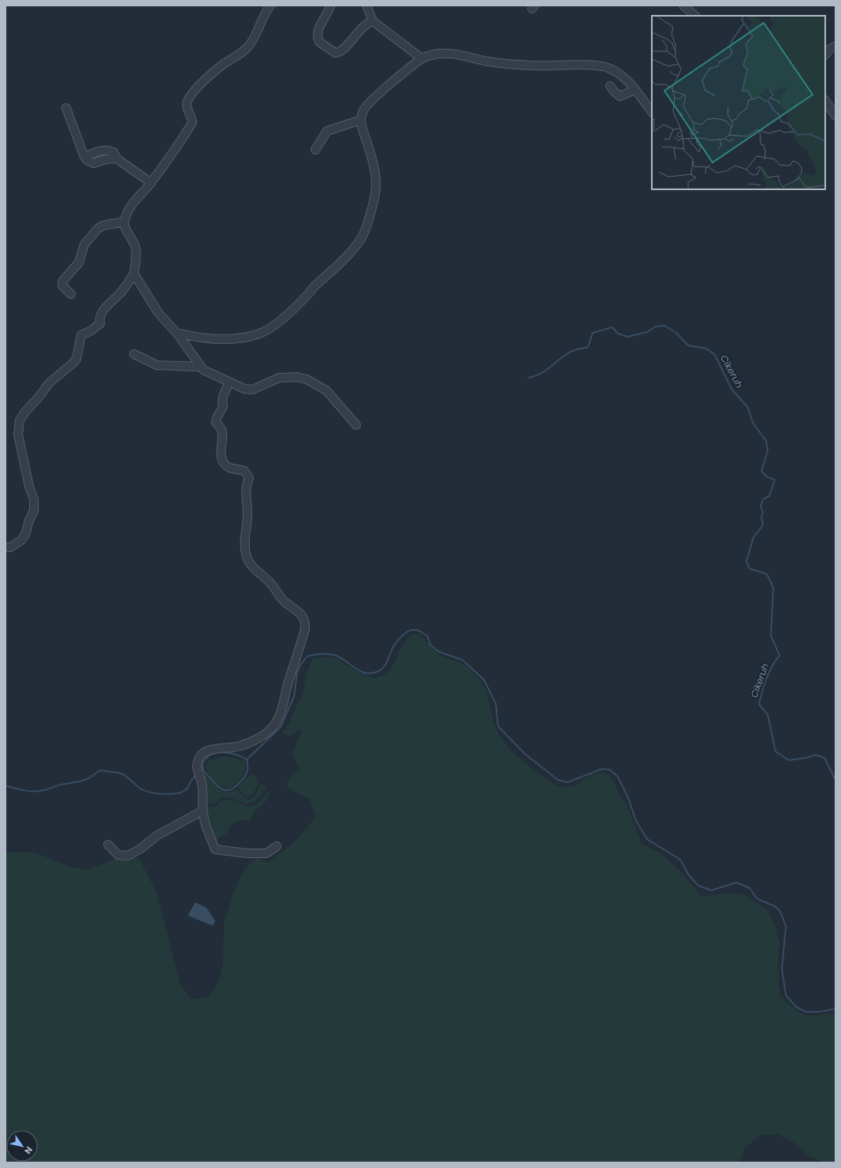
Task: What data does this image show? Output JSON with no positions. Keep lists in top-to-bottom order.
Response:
{
  "water": ["Cikeruh"],
  "north": "bottom right"
}
